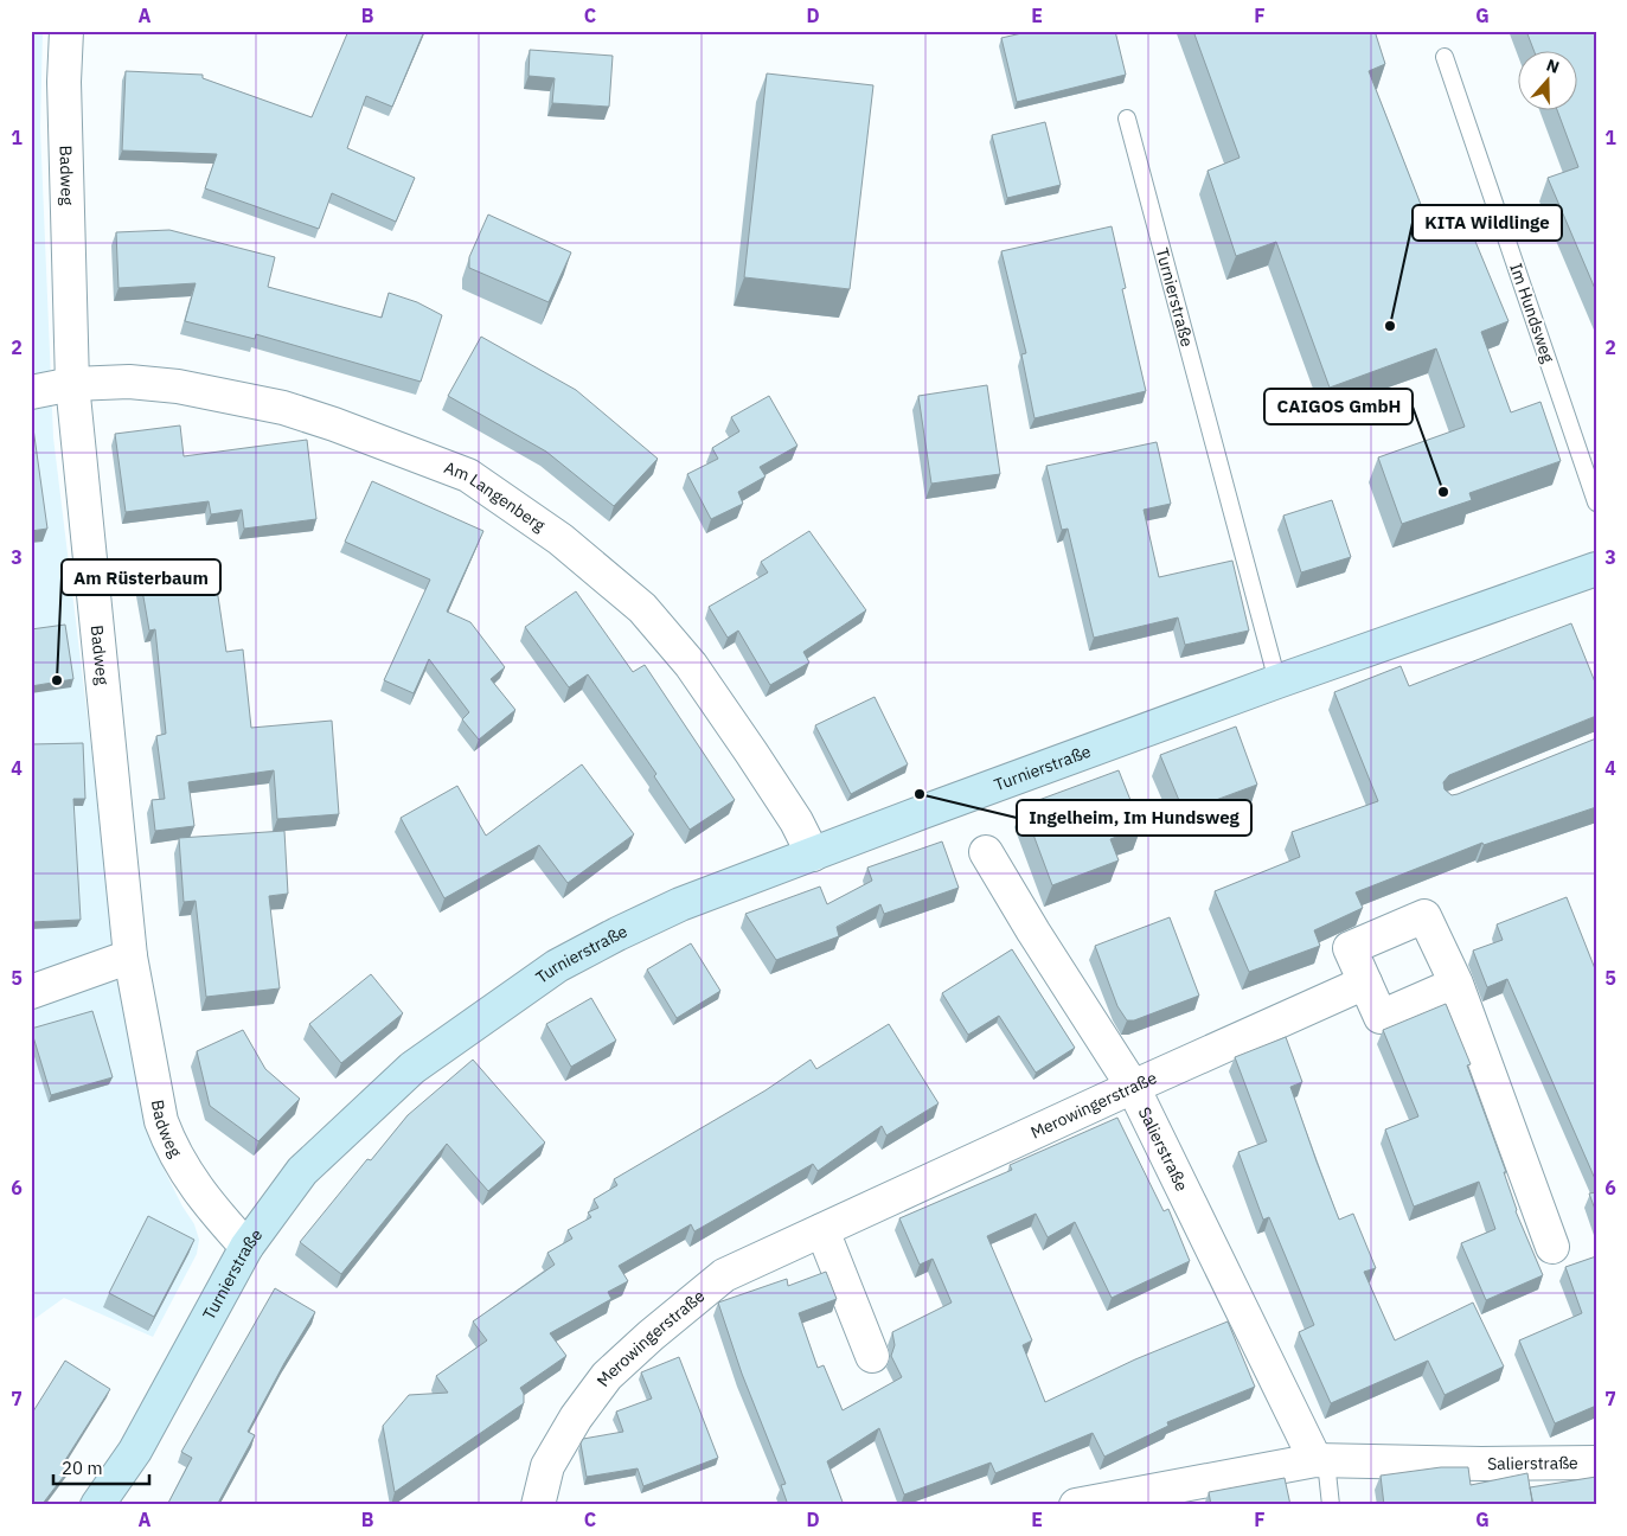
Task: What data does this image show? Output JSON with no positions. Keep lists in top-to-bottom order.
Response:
{
  "streets": {
    "main road": ["Turnierstraße"],
    "street": [
      "Badweg",
      "Am Langenberg",
      "Merowingerstraße",
      "Salierstraße"
    ],
    "lane": ["Im Hundsweg"]
  },
  "crossings": [
    ["Badweg", "Turnierstraße"],
    ["Badweg", "Am Langenberg"],
    ["Turnierstraße", "Am Langenberg"],
    ["Merowingerstraße", "Salierstraße"]
  ],
  "places": [
    "KITA Wildlinge",
    "CAIGOS GmbH",
    "Am Rüsterbaum",
    "Ingelheim, Im Hundsweg"
  ],
  "scale_bar": "20 m",
  "north": "top",
  "grid": {
    "columns": [
      "A",
      "B",
      "C",
      "D",
      "E",
      "F",
      "G"
    ],
    "rows": [
      "1",
      "2",
      "3",
      "4",
      "5",
      "6",
      "7"
    ]
  }
}
